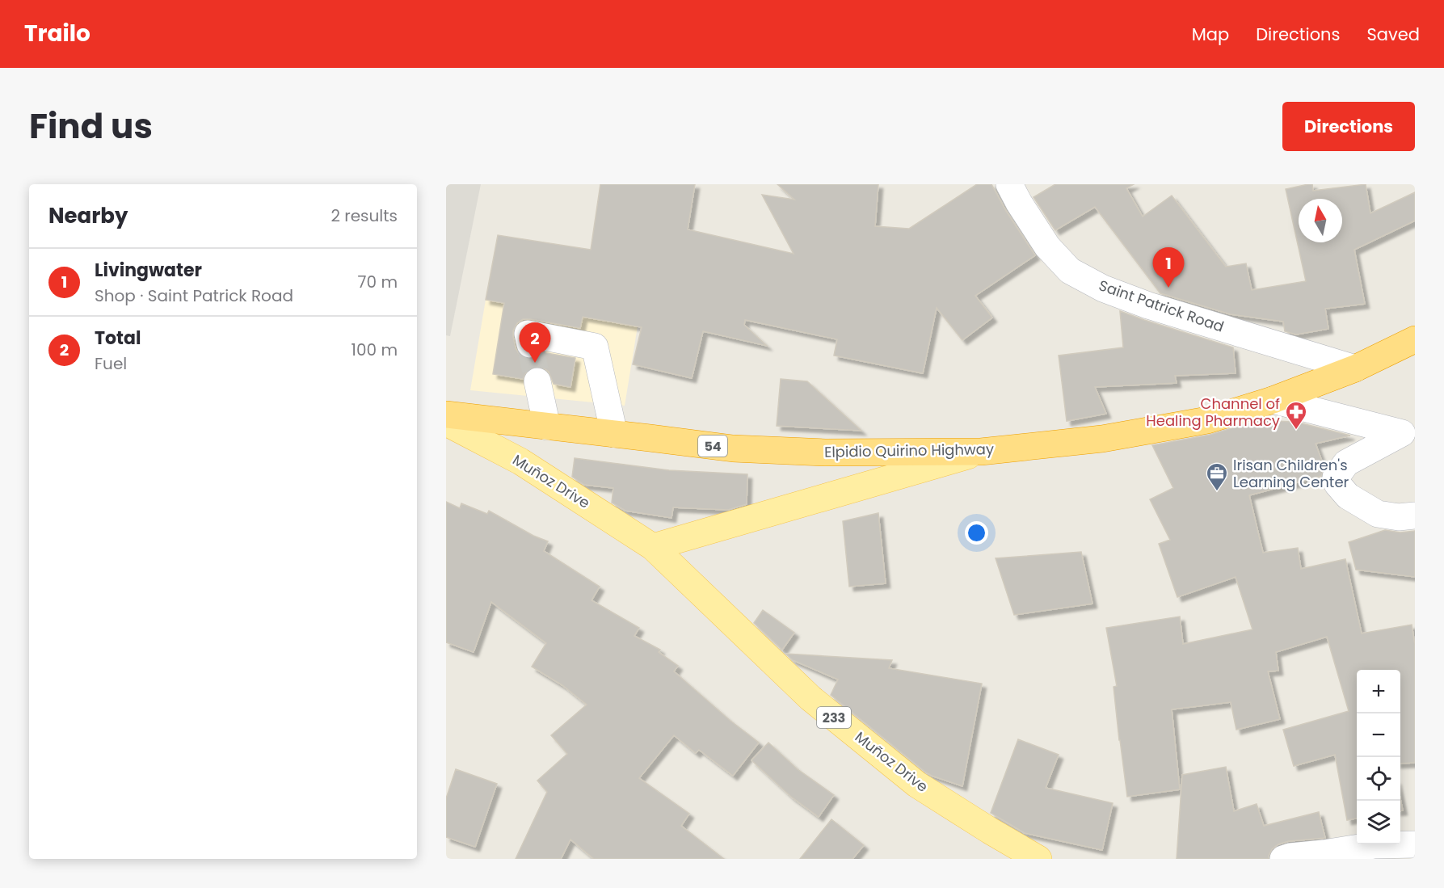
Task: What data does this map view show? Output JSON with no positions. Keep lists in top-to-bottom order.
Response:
{
  "streets": {
    "highway": ["54", "Elpidio Quirino Highway"],
    "main road": ["Muñoz Drive", "233"],
    "street": ["Saint Patrick Road"]
  },
  "crossings": [
    ["Saint Patrick Road", "Elpidio Quirino Highway"]
  ],
  "places": {
    "pharmacy": ["Channel of Healing Pharmacy"],
    "office": ["Irisan Children's Learning Center"]
  },
  "north": "top",
  "page": {
    "header": "Trailo",
    "nav": ["Map", "Directions", "Saved"],
    "title": "Find us",
    "buttons": "Directions",
    "heading": ["Nearby", "2 results"],
    "list": [
      {
        "mark": "1",
        "name": "Livingwater",
        "note": "Shop · Saint Patrick Road",
        "value": "70 m"
      },
      {
        "mark": "2",
        "name": "Total",
        "note": "Fuel",
        "value": "100 m"
      }
    ],
    "pins": ["1", "2"],
    "map_buttons": ["+", "−"]
  }
}
